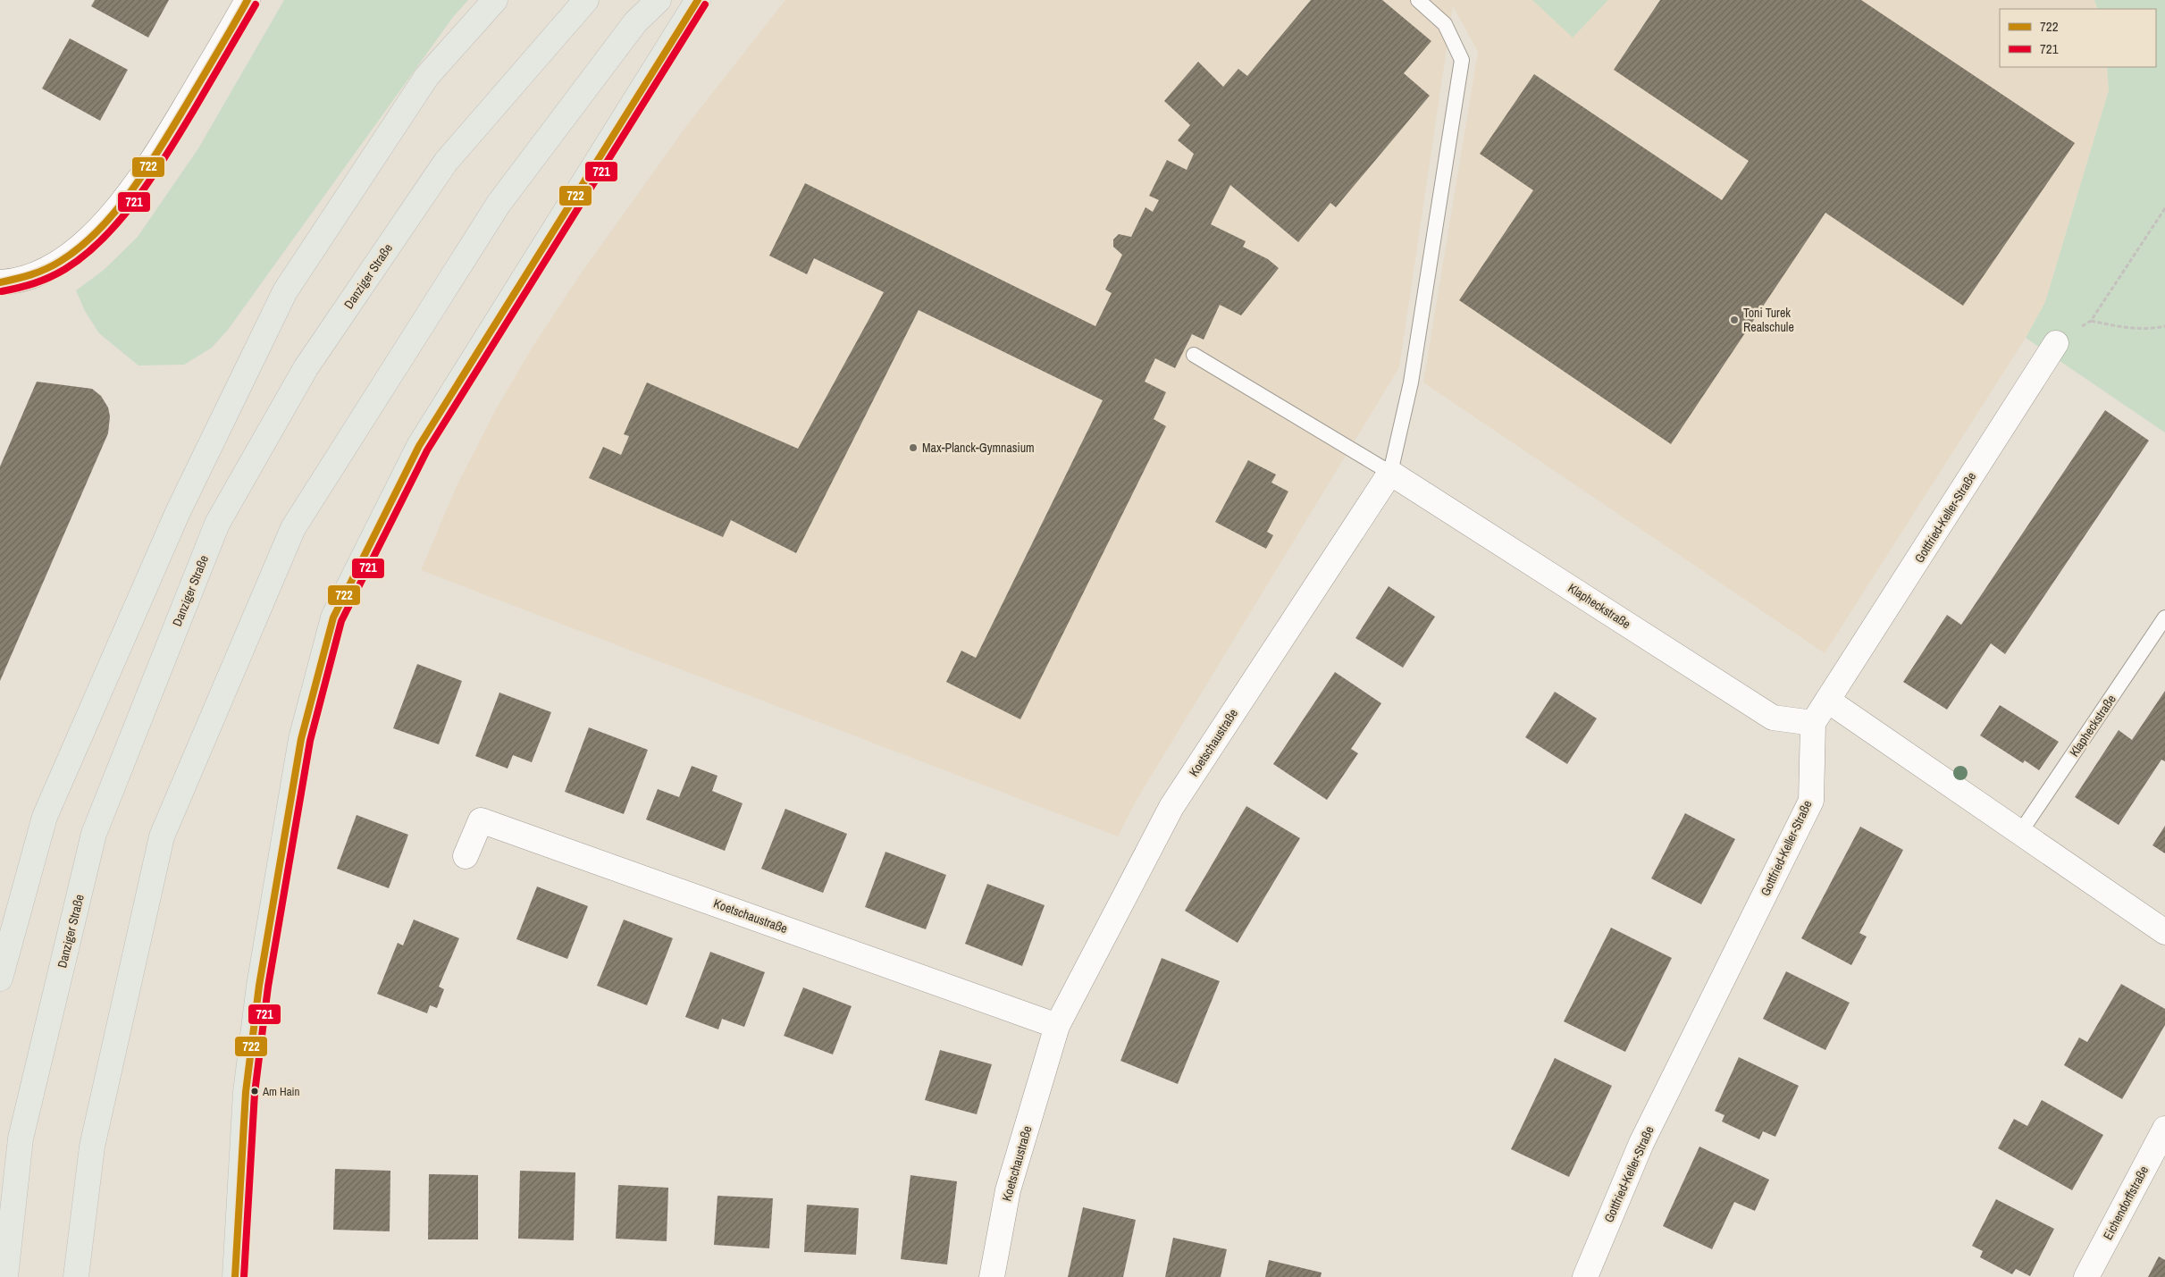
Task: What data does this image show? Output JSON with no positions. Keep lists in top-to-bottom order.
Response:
{
  "streets": {
    "highway": ["Danziger Straße"],
    "street": [
      "Gottfried-Keller-Straße",
      "Klapheckstraße",
      "Koetschaustraße",
      "Eichendorffstraße"
    ]
  },
  "crossings": [
    ["Gottfried-Keller-Straße", "Klapheckstraße"],
    ["Klapheckstraße", "Koetschaustraße"]
  ],
  "places": ["Toni Turek Realschule", "Max-Planck-Gymnasium", "Am Hain"],
  "lines": ["transit line 722", "transit line 721"],
  "legend": ["722", "721"]
}
